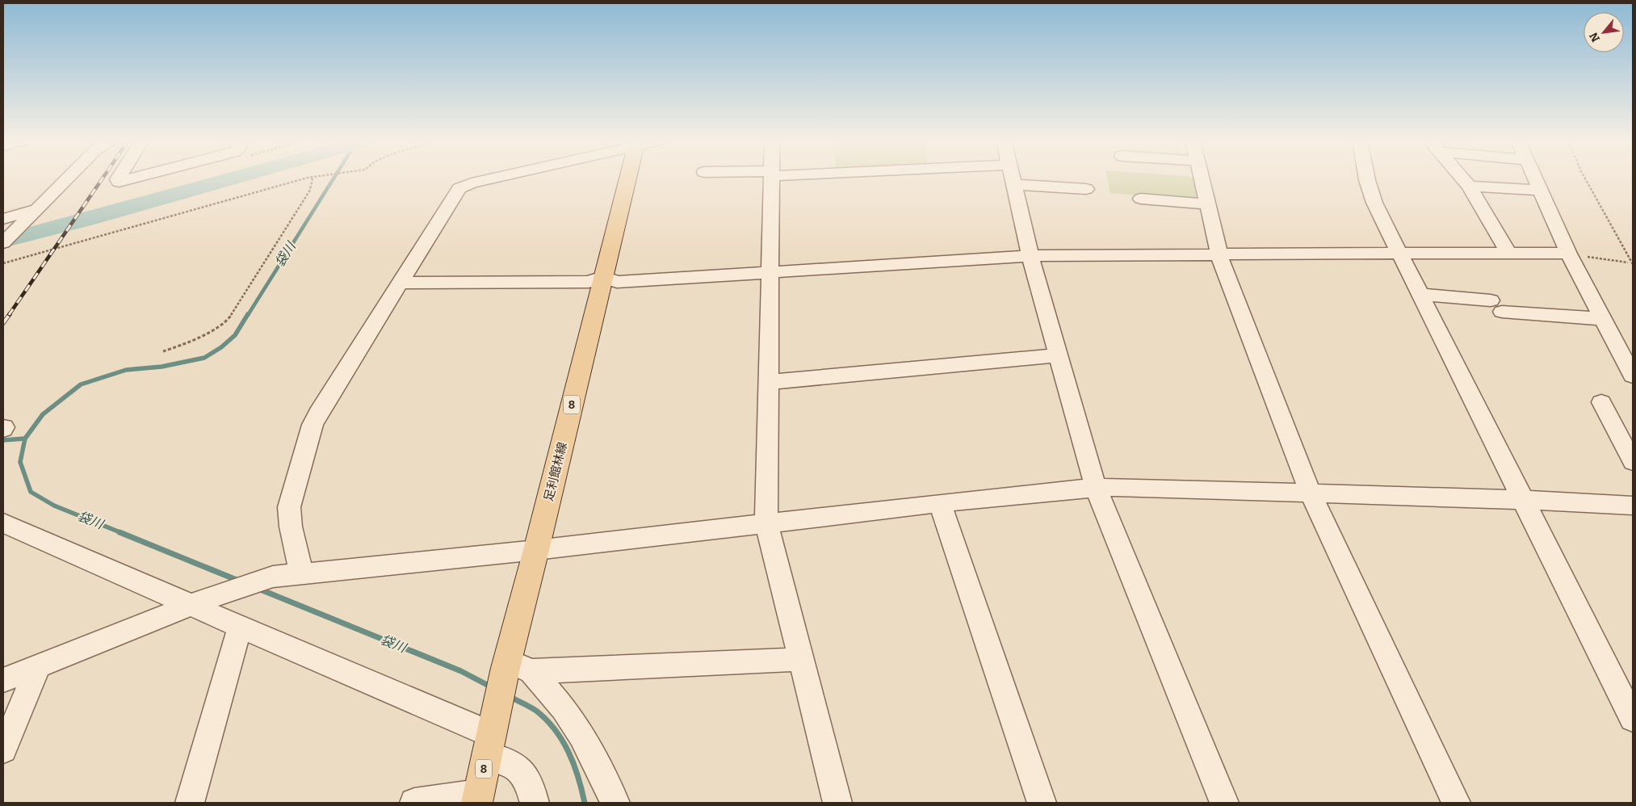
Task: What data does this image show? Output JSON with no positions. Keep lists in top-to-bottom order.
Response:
{
  "streets": {
    "main road": ["8", "足利館林線"]
  },
  "water": ["袋川"],
  "north": "bottom left"
}
